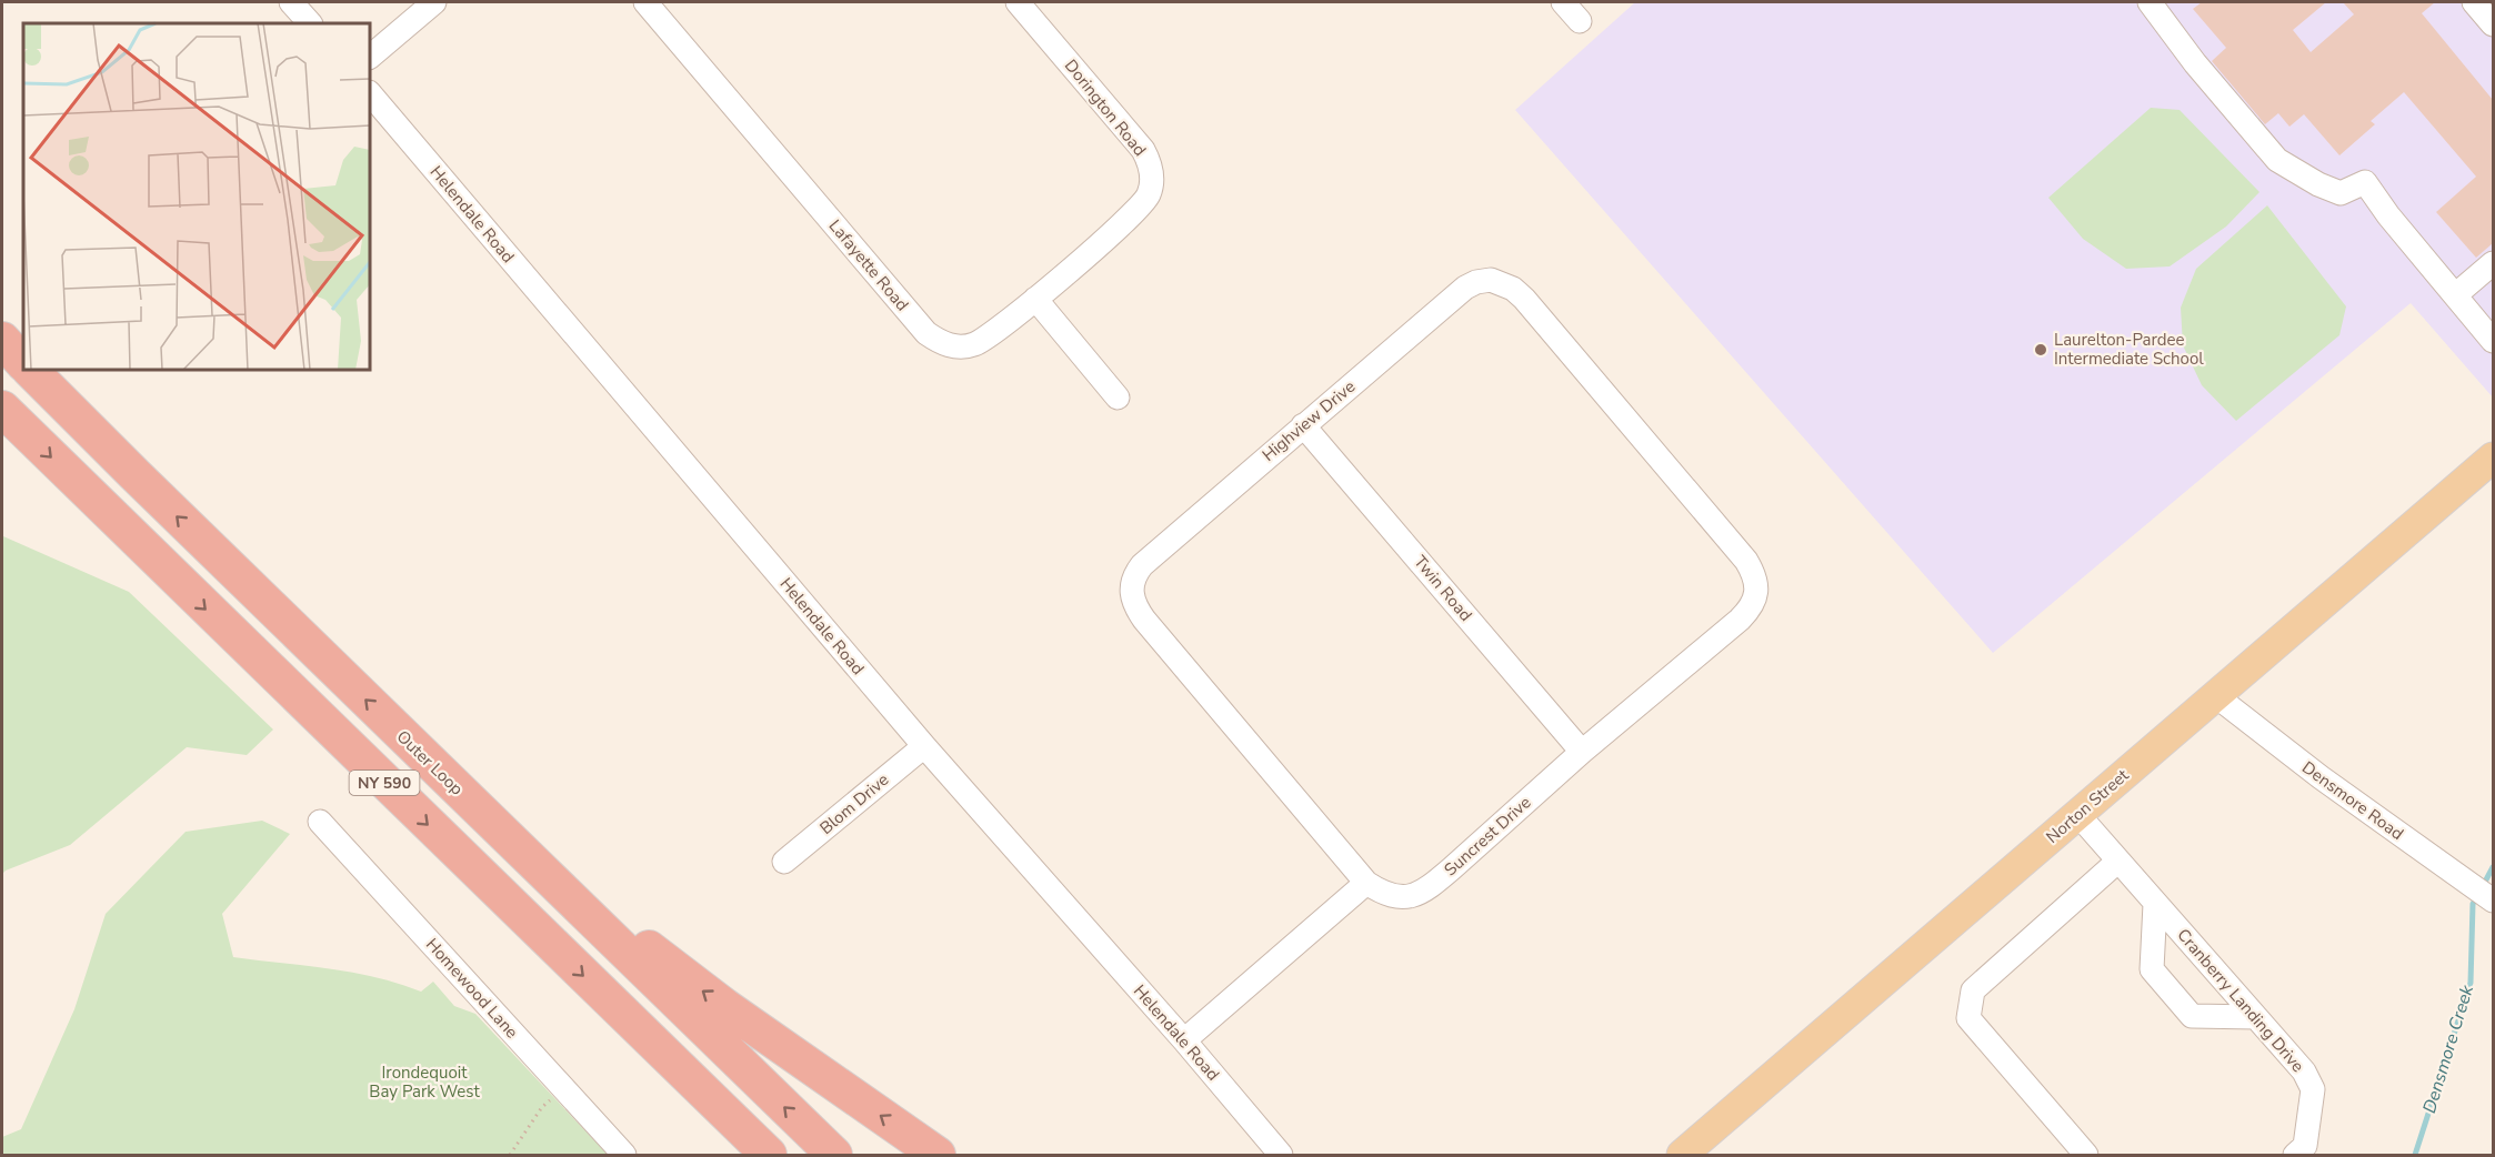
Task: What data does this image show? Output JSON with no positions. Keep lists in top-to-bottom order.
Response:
{
  "streets": {
    "highway": ["Outer Loop", "NY 590"],
    "main road": ["Norton Street"],
    "street": [
      "Dorington Road",
      "Helendale Road",
      "Lafayette Road",
      "Highview Drive",
      "Twin Road",
      "Densmore Road",
      "Blom Drive",
      "Suncrest Drive",
      "Homewood Lane",
      "Cranberry Landing Drive"
    ]
  },
  "crossings": [
    ["Dorington Road", "Lafayette Road"],
    ["Helendale Road", "Blom Drive"],
    ["Highview Drive", "Twin Road"],
    ["Highview Drive", "Suncrest Drive"],
    ["Twin Road", "Suncrest Drive"],
    ["Densmore Road", "Norton Street"],
    ["Norton Street", "Cranberry Landing Drive"]
  ],
  "water": ["Densmore Creek"],
  "parks": ["Irondequoit Bay Park West"],
  "places": ["Laurelton-Pardee Intermediate School"]
}
